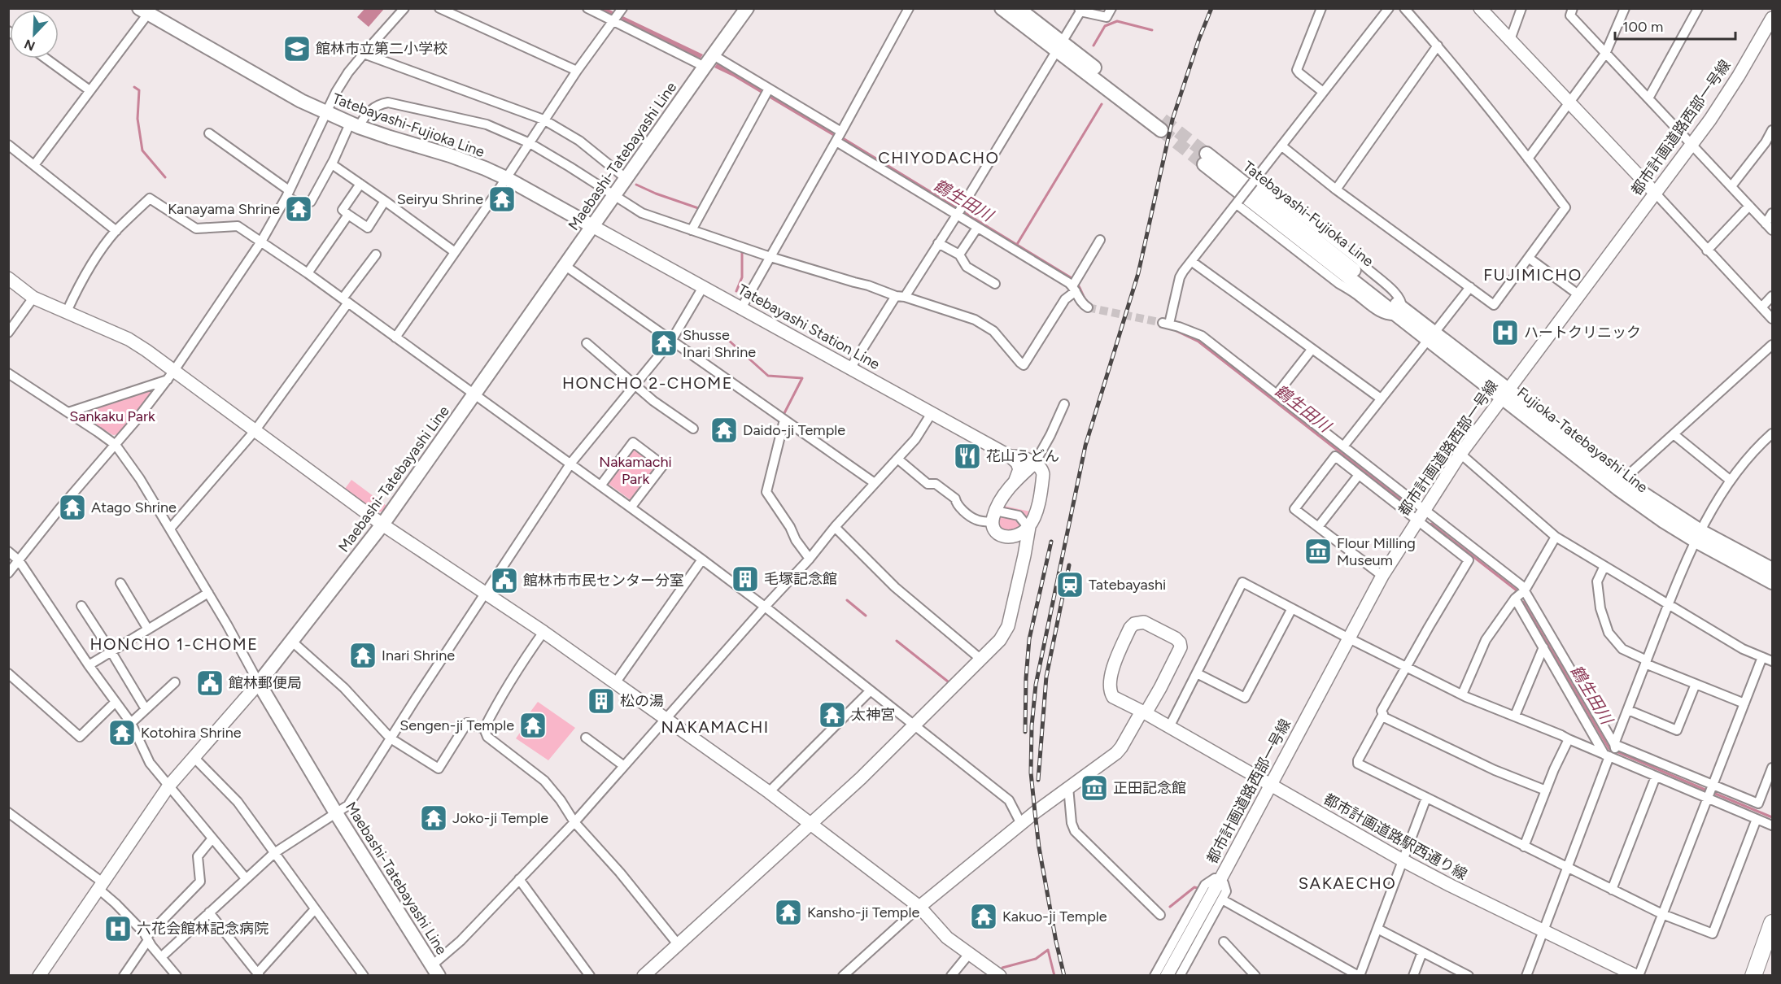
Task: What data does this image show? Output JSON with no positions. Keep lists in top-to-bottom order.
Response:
{
  "streets": {
    "main road": ["Tatebayashi-Fujioka Line", "Maebashi-Tatebayashi Line", "Fujioka-Tatebayashi Line"],
    "street": ["都市計画道路西部一号線", "Tatebayashi Station Line", "都市計画道路駅西通り線"]
  },
  "crossings": [
    ["Tatebayashi-Fujioka Line", "Maebashi-Tatebayashi Line"],
    ["Tatebayashi-Fujioka Line", "Tatebayashi Station Line"],
    ["Tatebayashi-Fujioka Line", "Fujioka-Tatebayashi Line"],
    ["都市計画道路西部一号線", "Fujioka-Tatebayashi Line"],
    ["都市計画道路西部一号線", "都市計画道路駅西通り線"],
    ["Maebashi-Tatebayashi Line", "Tatebayashi Station Line"]
  ],
  "districts": [
    "CHIYODACHO",
    "FUJIMICHO",
    "HONCHO 2-CHOME",
    "HONCHO 1-CHOME",
    "NAKAMACHI",
    "SAKAECHO"
  ],
  "water": ["鶴生田川"],
  "parks": ["Sankaku Park", "Nakamachi Park"],
  "places": {
    "school or university": ["館林市立第二小学校"],
    "temple": [
      "Seiryu Shrine",
      "Kanayama Shrine",
      "Shusse Inari Shrine",
      "Daido-ji Temple",
      "Atago Shrine",
      "Inari Shrine",
      "太神宮",
      "Sengen-ji Temple",
      "Kotohira Shrine",
      "Joko-ji Temple",
      "Kansho-ji Temple",
      "Kakuo-ji Temple"
    ],
    "hospital": ["ハートクリニック", "六花会館林記念病院"],
    "restaurant": ["花山うどん"],
    "museum": ["Flour Milling Museum", "正田記念館"],
    "building": ["毛塚記念館", "松の湯"],
    "public building": ["館林市市民センター分室", "館林郵便局"],
    "station": ["Tatebayashi"]
  },
  "scale_bar": "100 m",
  "north": "bottom left"
}
